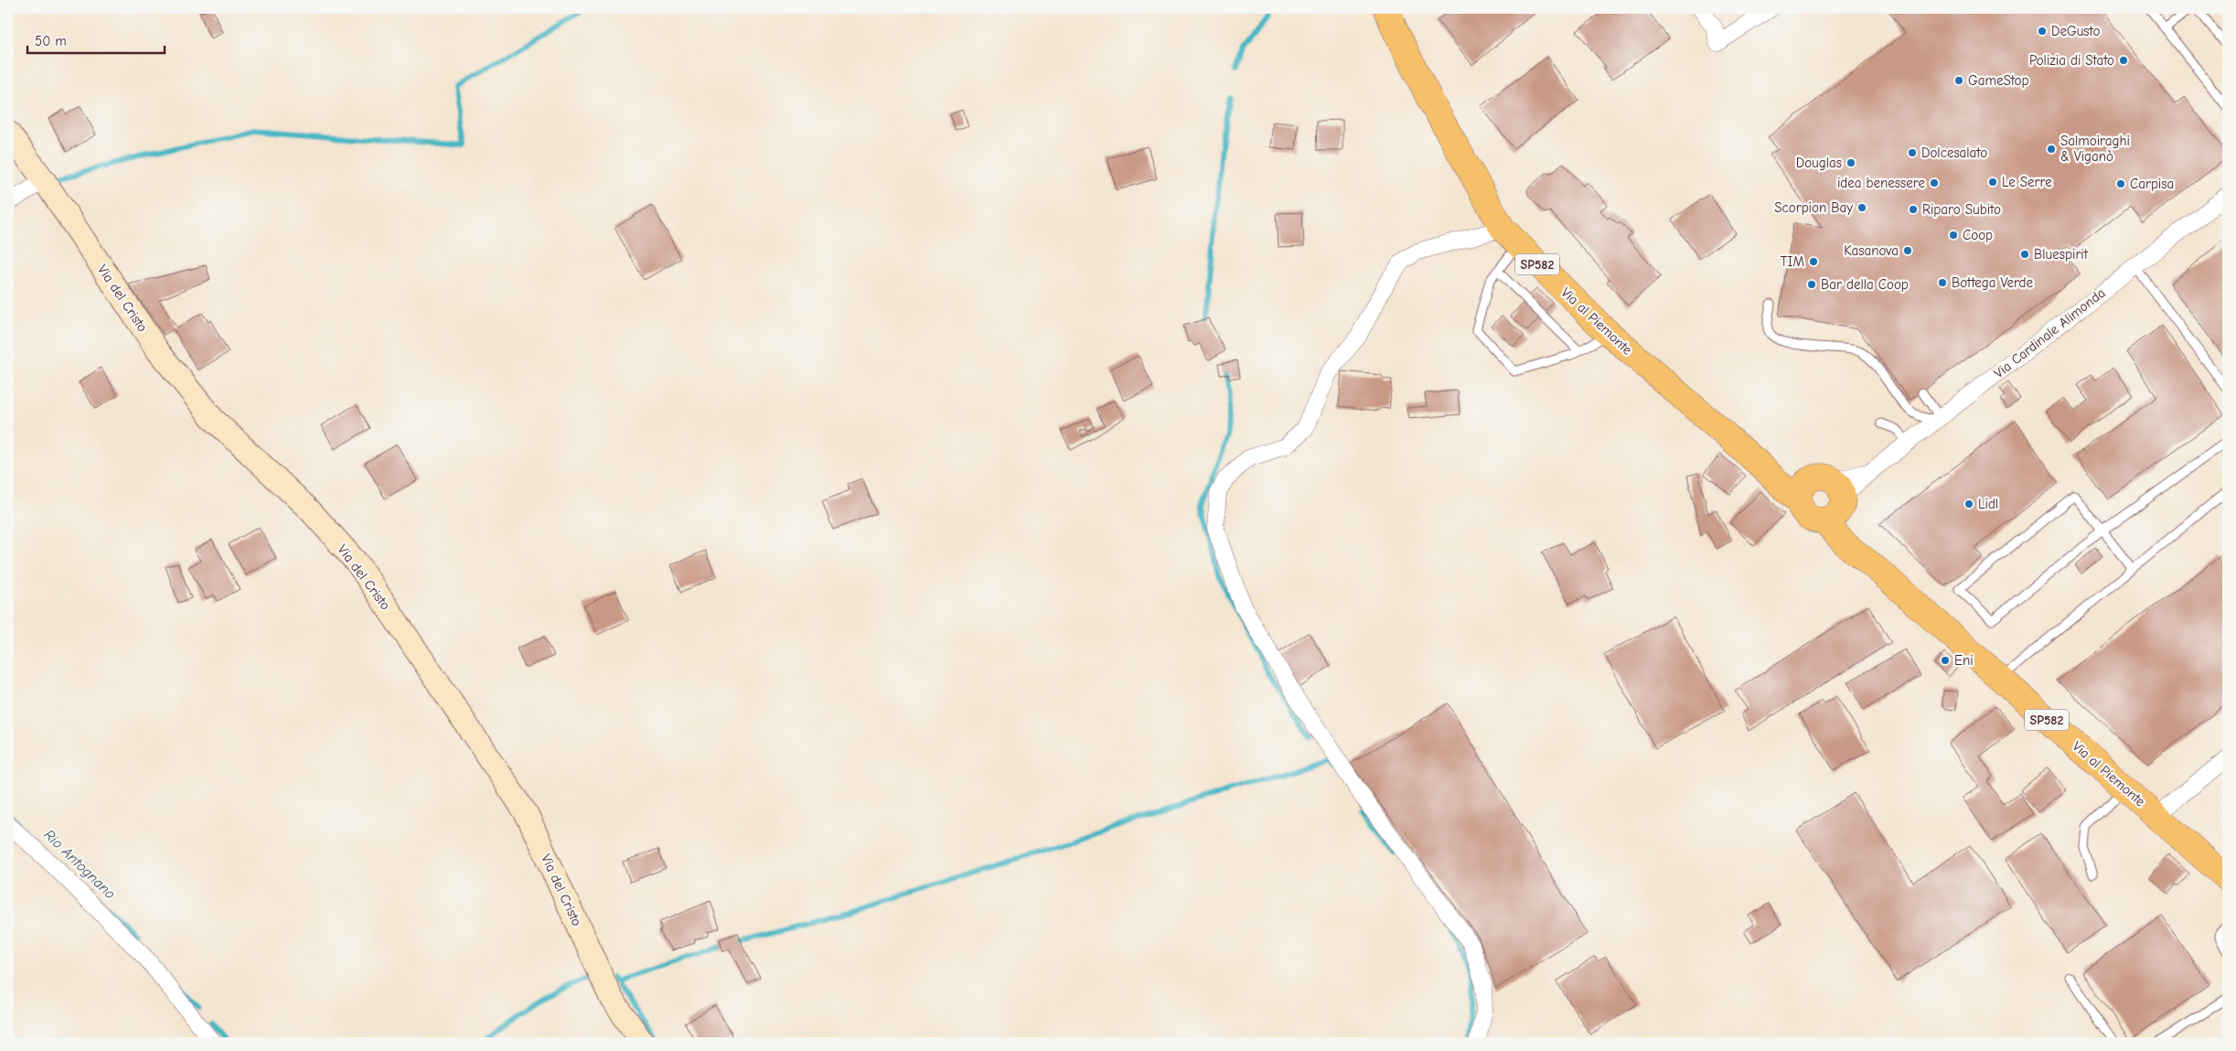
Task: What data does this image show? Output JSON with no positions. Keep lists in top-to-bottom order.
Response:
{
  "streets": {
    "main road": ["SP582", "Via al Piemonte"],
    "street": ["Via del Cristo", "Via Cardinale Alimonda"]
  },
  "crossings": [
    ["Via al Piemonte", "Via Cardinale Alimonda"]
  ],
  "water": ["Rio Antognano"],
  "places": [
    "DeGusto",
    "Polizia di Stato",
    "GameStop",
    "Salmoiraghi & Viganò",
    "Dolcesalato",
    "Douglas",
    "Le Serre",
    "idea benessere",
    "Carpisa",
    "Scorpion Bay",
    "Riparo Subito",
    "Coop",
    "Kasanova",
    "Bluespirit",
    "TIM",
    "Bottega Verde",
    "Bar della Coop",
    "Lidl",
    "Eni"
  ],
  "scale_bar": "50 m"
}
